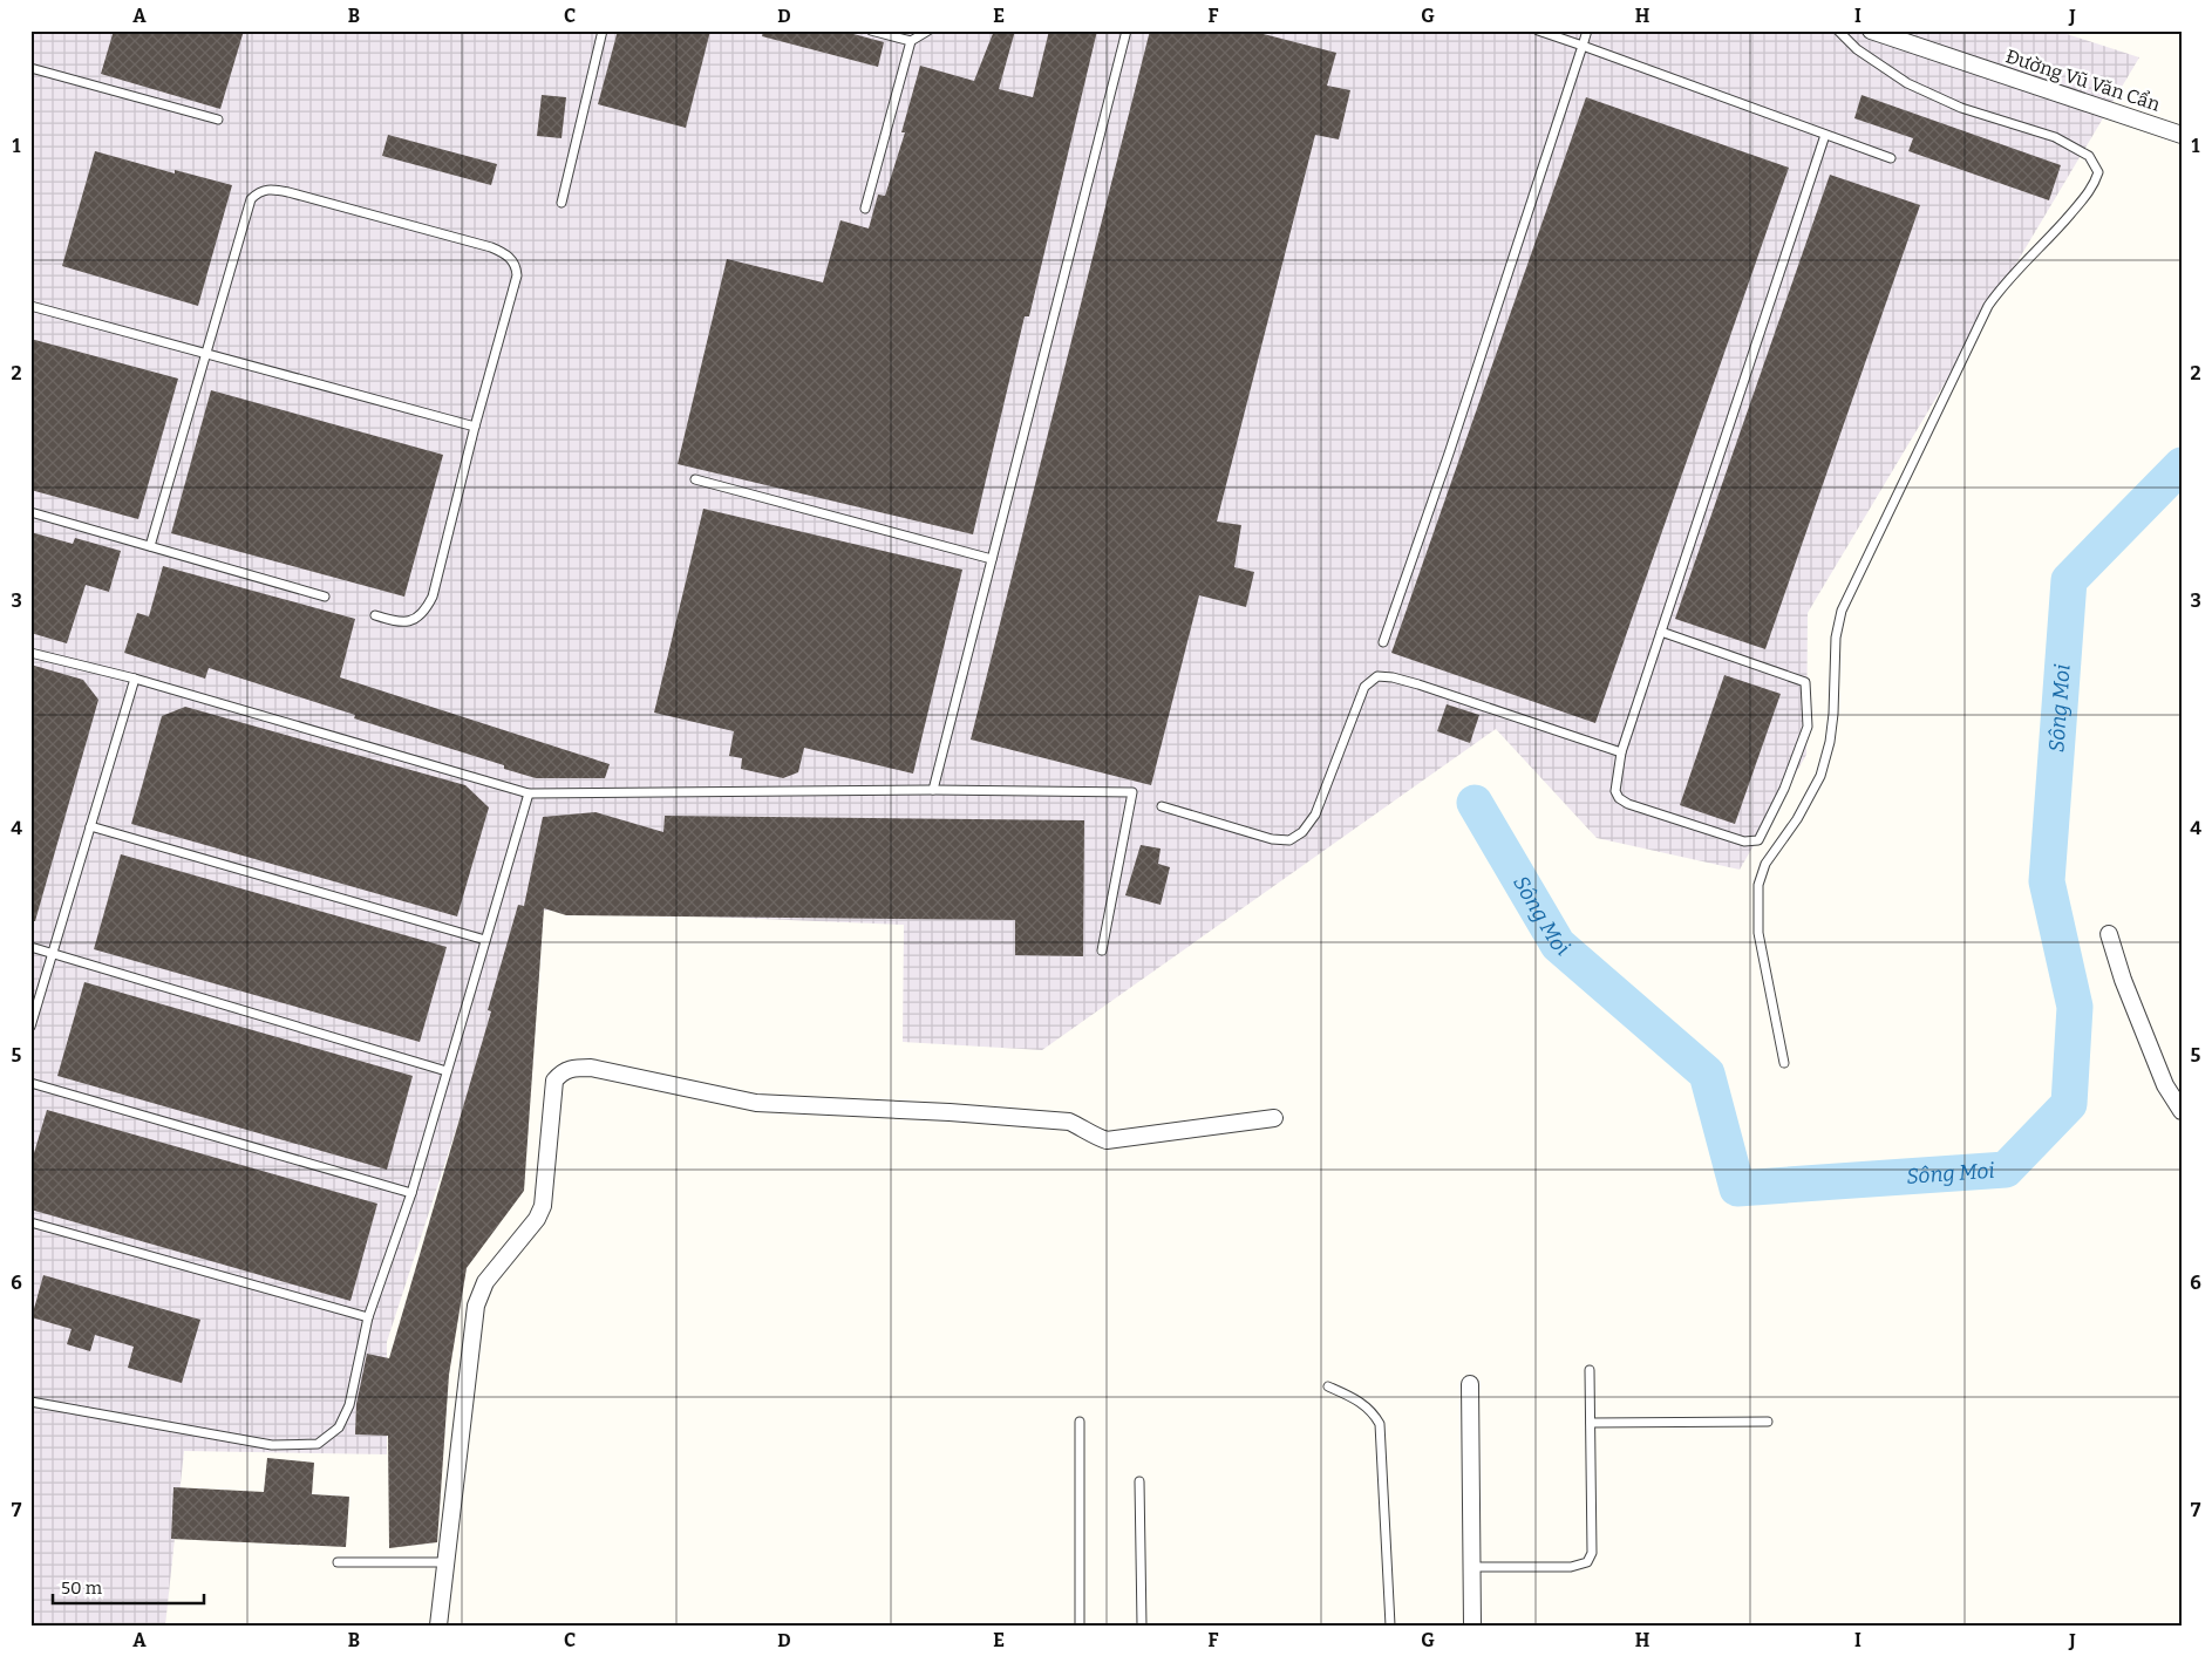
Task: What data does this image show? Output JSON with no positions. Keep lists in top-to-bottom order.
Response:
{
  "streets": {
    "street": ["Đường Vũ Văn Cẩn"]
  },
  "water": ["Sông Moi"],
  "scale_bar": "50 m",
  "grid": {
    "columns": [
      "A",
      "B",
      "C",
      "D",
      "E",
      "F",
      "G",
      "H",
      "I",
      "J"
    ],
    "rows": [
      "1",
      "2",
      "3",
      "4",
      "5",
      "6",
      "7"
    ]
  }
}
